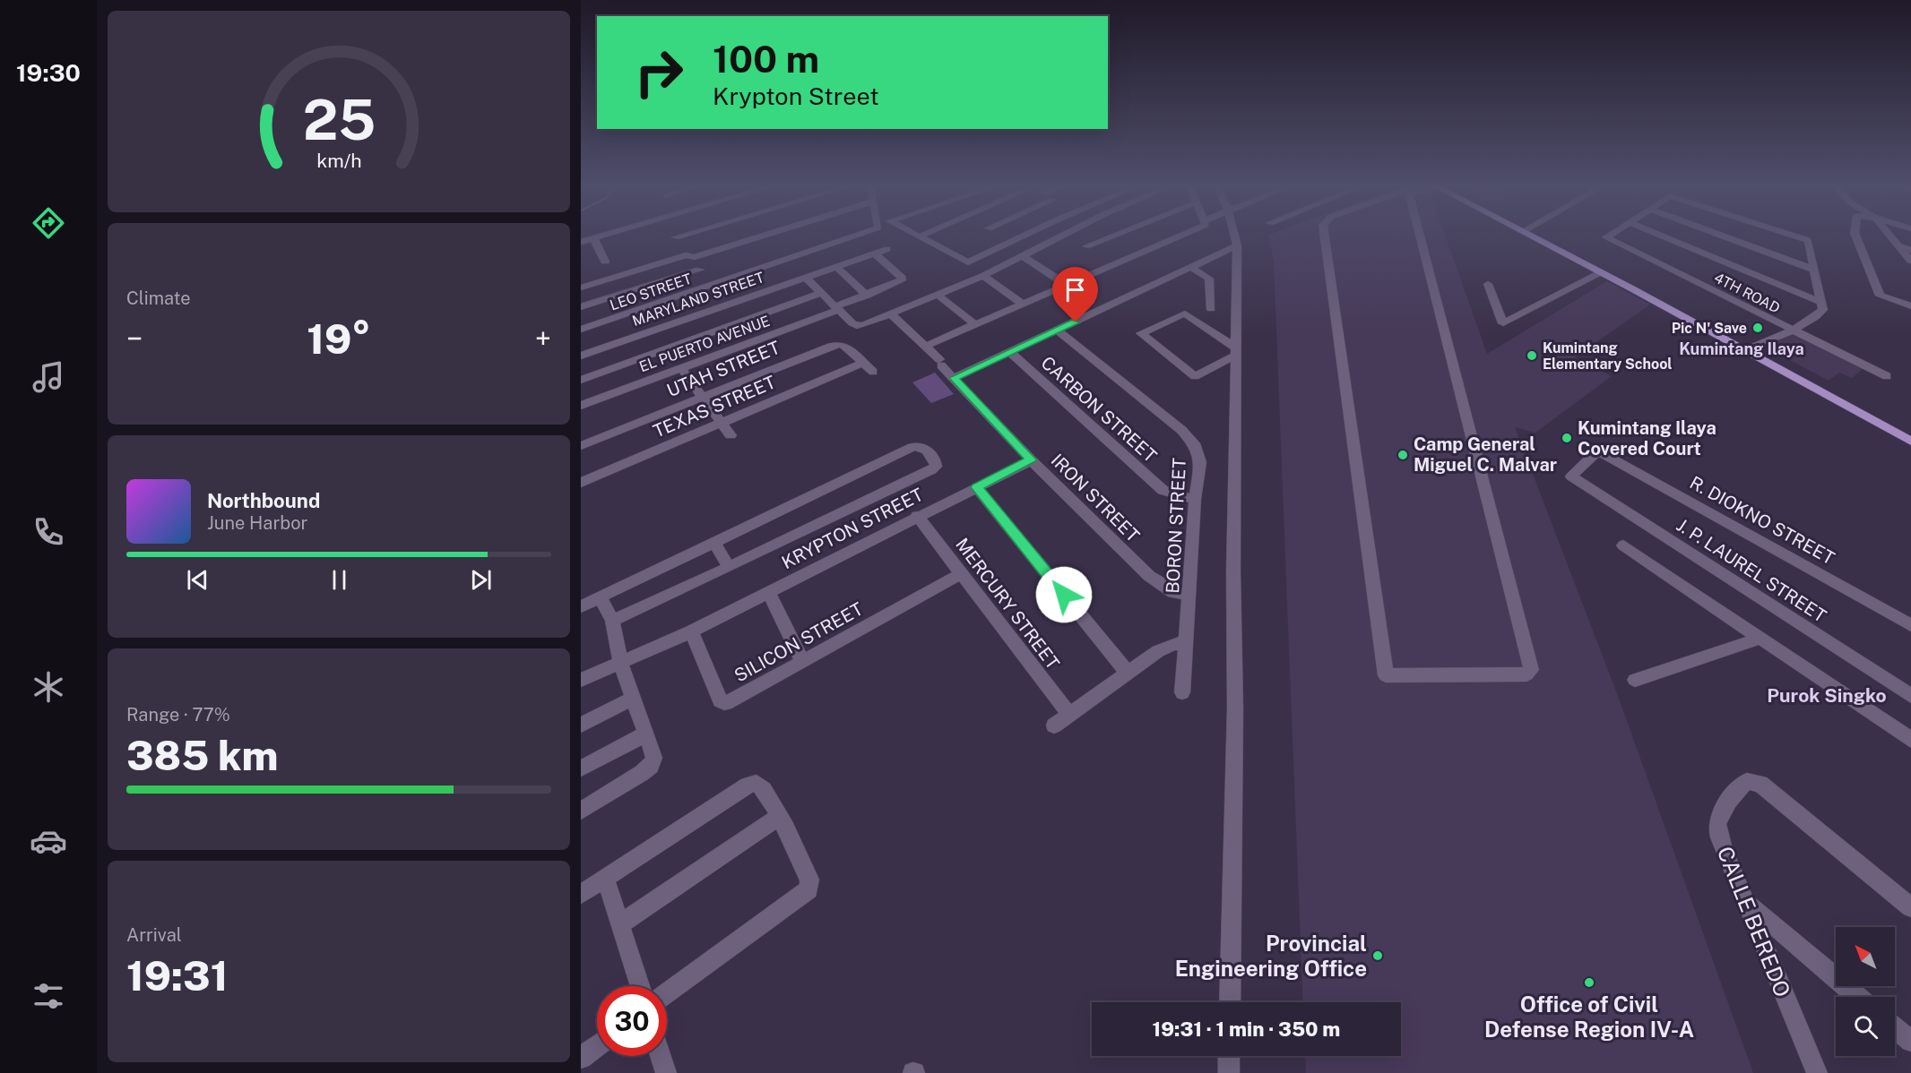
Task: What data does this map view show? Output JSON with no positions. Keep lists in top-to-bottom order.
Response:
{
  "streets": {
    "street": [
      "LEO STREET",
      "4TH ROAD",
      "MARYLAND STREET",
      "EL PUERTO AVENUE",
      "UTAH STREET",
      "TEXAS STREET",
      "CARBON STREET",
      "IRON STREET",
      "R. DIOKNO STREET",
      "BORON STREET",
      "KRYPTON STREET",
      "J. P. LAUREL STREET",
      "MERCURY STREET",
      "SILICON STREET",
      "CALLE BEREDO"
    ]
  },
  "crossings": [
    ["MARYLAND STREET", "EL PUERTO AVENUE"],
    ["UTAH STREET", "TEXAS STREET"],
    ["CARBON STREET", "BORON STREET"],
    ["IRON STREET", "BORON STREET"],
    ["IRON STREET", "KRYPTON STREET"],
    ["R. DIOKNO STREET", "J. P. LAUREL STREET"],
    ["KRYPTON STREET", "MERCURY STREET"],
    ["KRYPTON STREET", "SILICON STREET"],
    ["MERCURY STREET", "SILICON STREET"]
  ],
  "districts": ["Kumintang Ilaya", "Purok Singko"],
  "places": [
    "Pic N' Save",
    "Kumintang Elementary School",
    "Kumintang Ilaya Covered Court",
    "Camp General Miguel C. Malvar",
    "Provincial Engineering Office",
    "Office of Civil Defense Region IV-A"
  ],
  "north": "top left",
  "page": {
    "tabs": "19:30",
    "turn": ["100 m", "Krypton Street"],
    "tile": [
      "Climate",
      ["Range · 77%", "385 km"],
      ["Arrival", "19:31"]
    ],
    "heat": ["−", "19°", "+"],
    "song": ["Northbound", "June Harbor"],
    "limit": "30",
    "trip": "19:31 · 1 min · 350 m",
    "gauge": ["25", "km/h"]
  }
}
